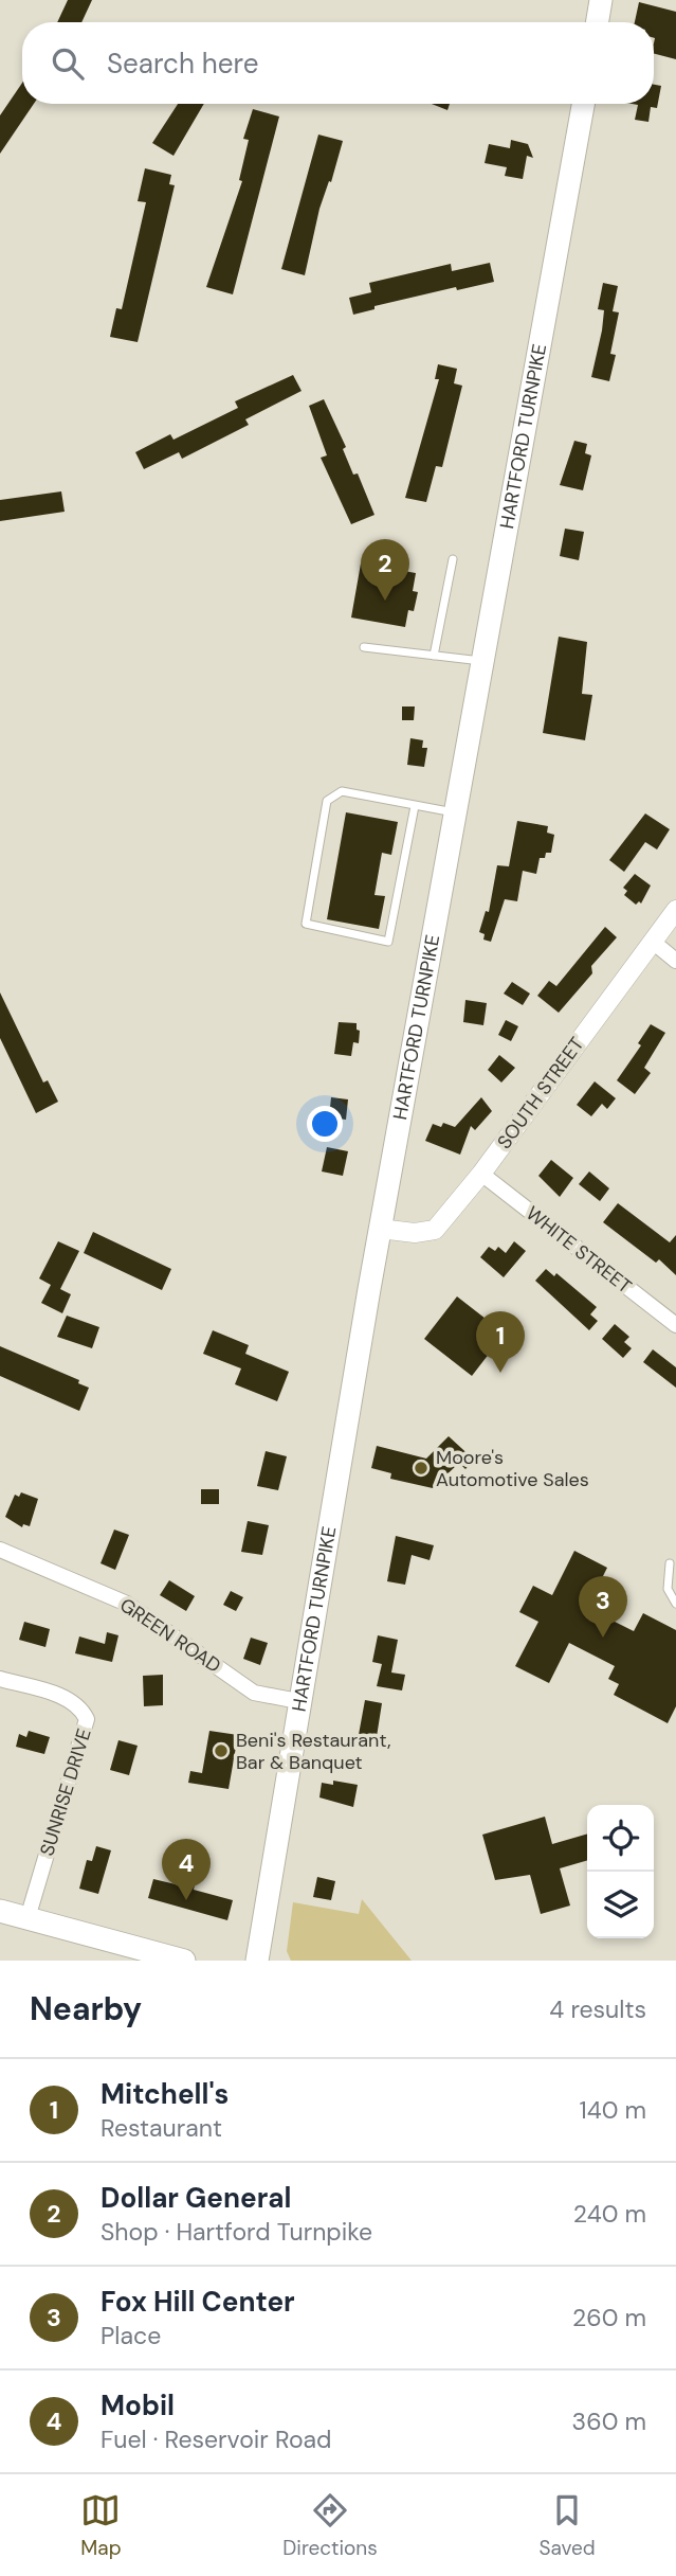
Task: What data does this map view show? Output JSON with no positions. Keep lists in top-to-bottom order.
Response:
{
  "streets": {
    "main road": ["HARTFORD TURNPIKE"],
    "street": [
      "SOUTH STREET",
      "WHITE STREET",
      "GREEN ROAD",
      "SUNRISE DRIVE"
    ]
  },
  "crossings": [
    ["HARTFORD TURNPIKE", "SOUTH STREET"],
    ["HARTFORD TURNPIKE", "GREEN ROAD"],
    ["SOUTH STREET", "WHITE STREET"]
  ],
  "places": ["Moore's Automotive Sales", "Beni's Restaurant, Bar & Banquet"],
  "page": {
    "search": "Search here",
    "pins": [
      "2",
      "1",
      "3",
      "4"
    ],
    "heading": ["Nearby", "4 results"],
    "list": [
      {
        "mark": "1",
        "name": "Mitchell's",
        "note": "Restaurant",
        "value": "140 m"
      },
      {
        "mark": "2",
        "name": "Dollar General",
        "note": "Shop · Hartford Turnpike",
        "value": "240 m"
      },
      {
        "mark": "3",
        "name": "Fox Hill Center",
        "note": "Place",
        "value": "260 m"
      },
      {
        "mark": "4",
        "name": "Mobil",
        "note": "Fuel · Reservoir Road",
        "value": "360 m"
      }
    ],
    "nav": ["Map", "Directions", "Saved"]
  }
}
